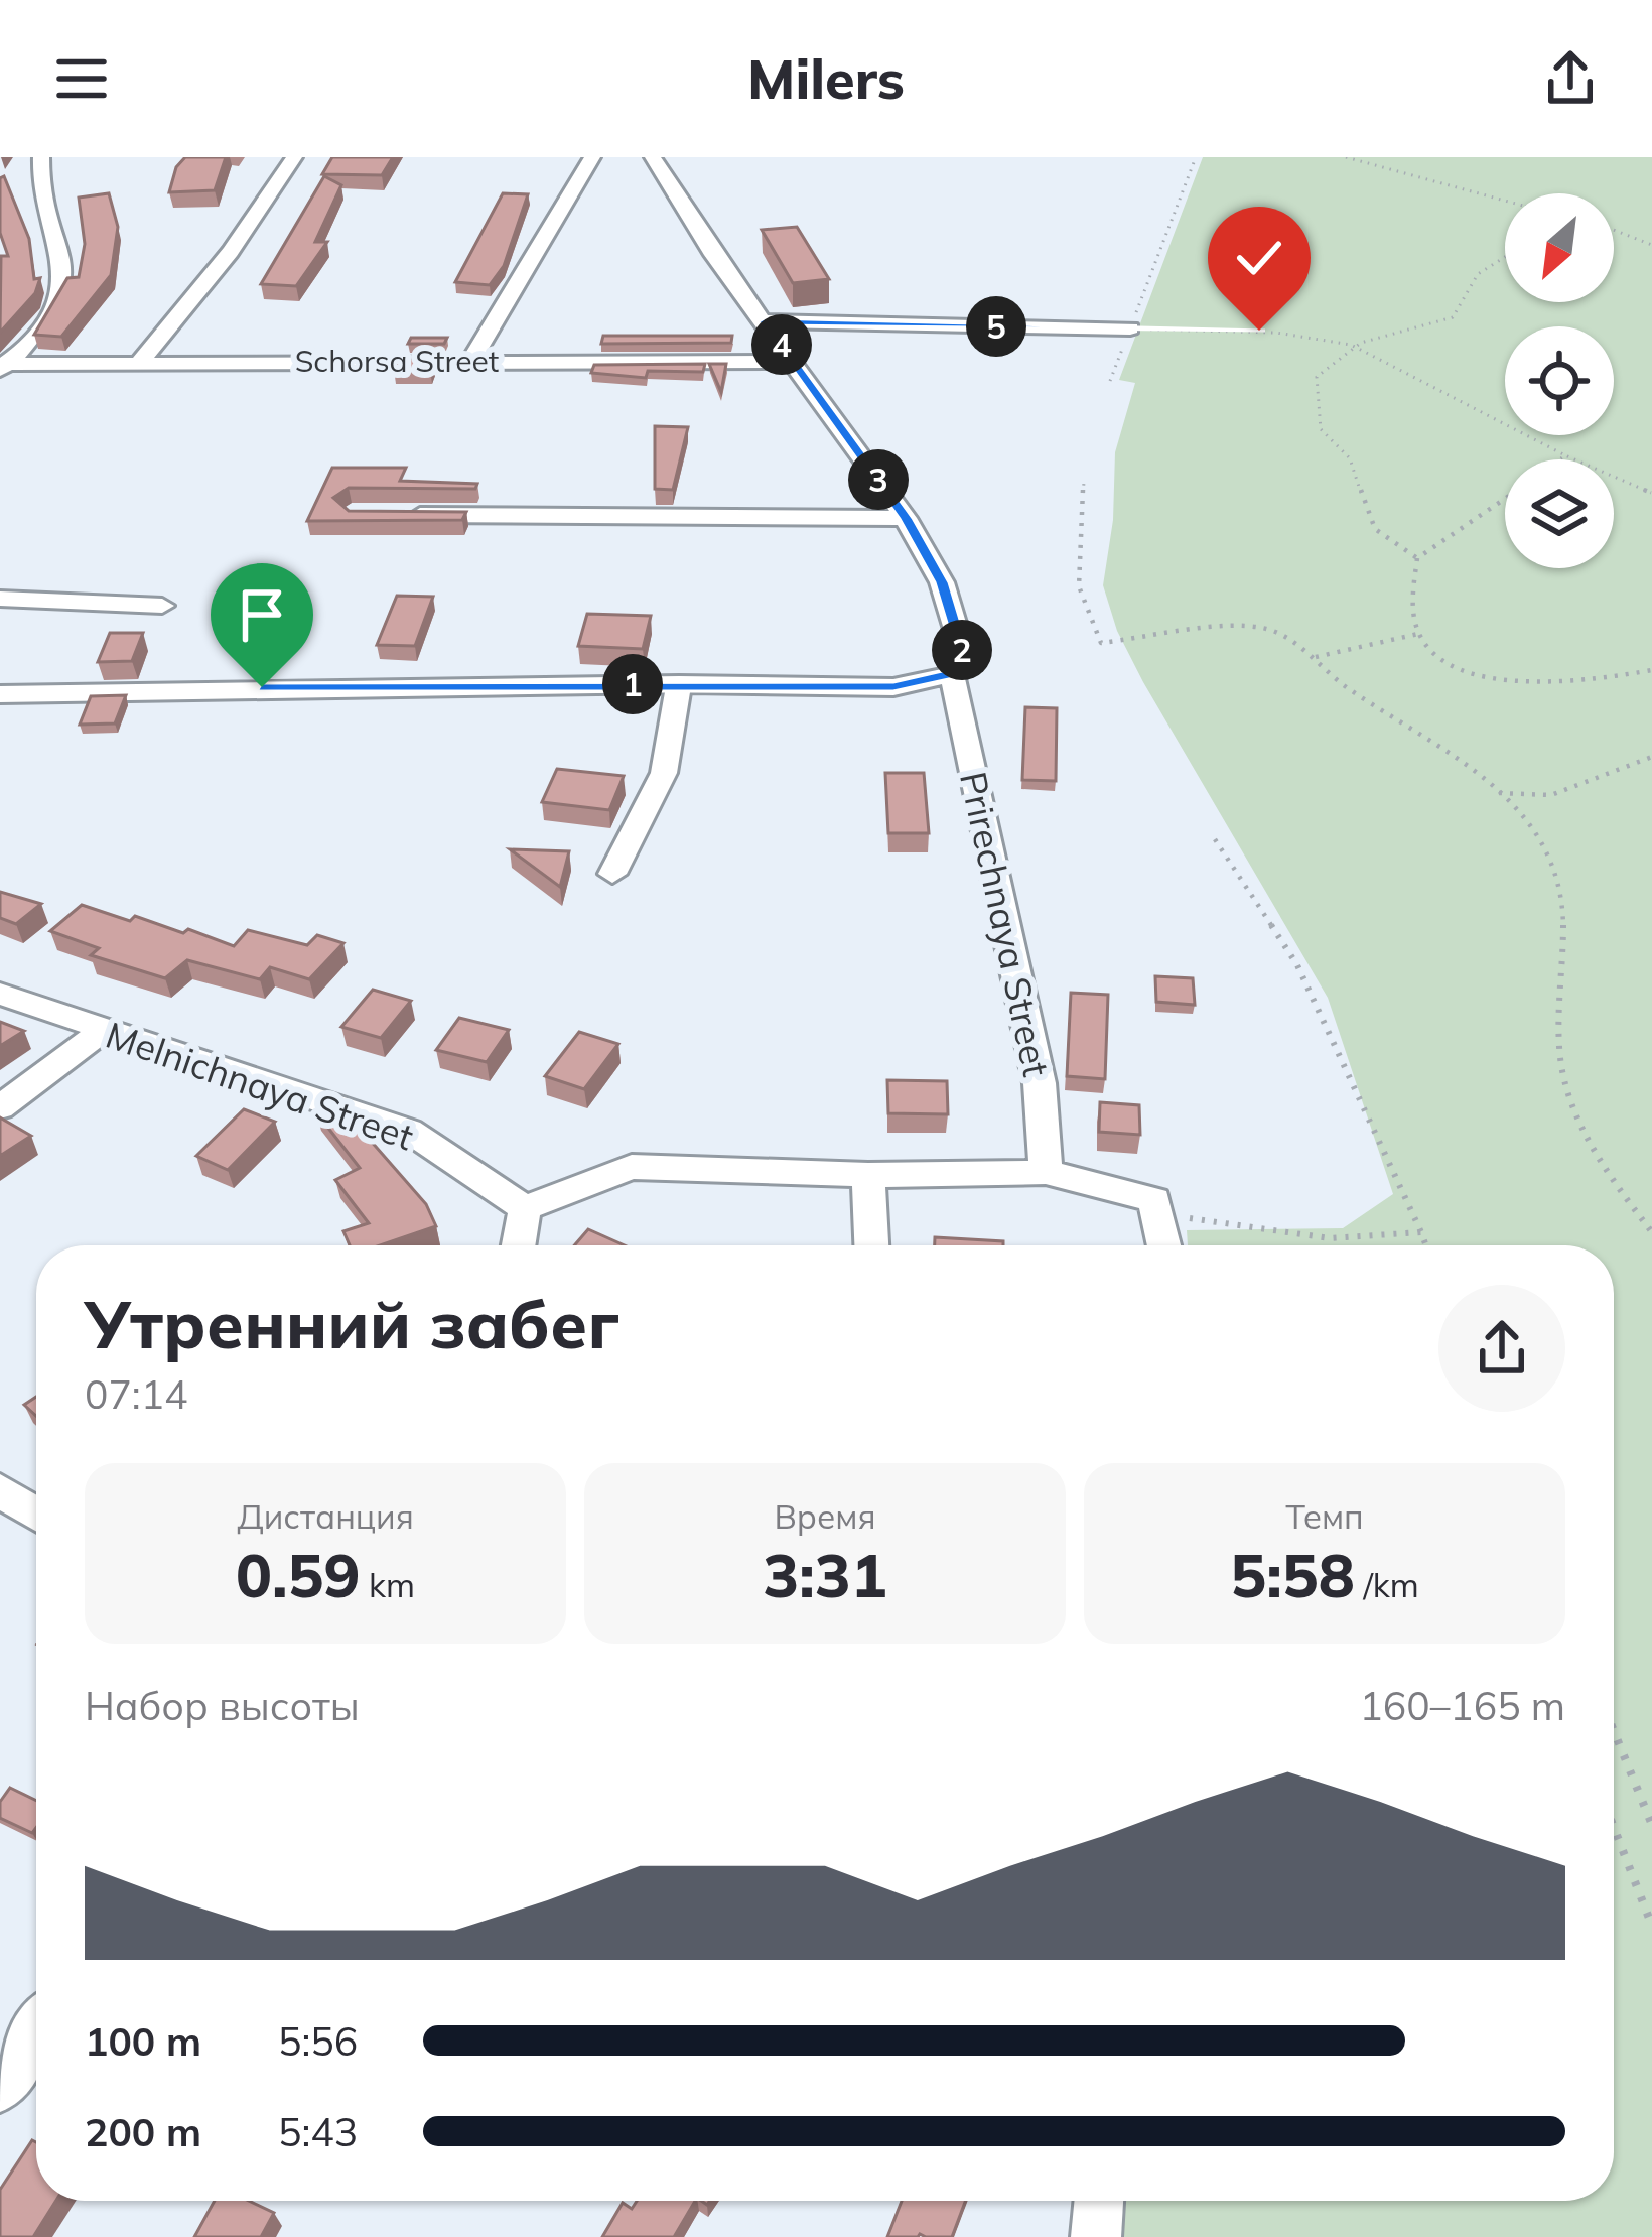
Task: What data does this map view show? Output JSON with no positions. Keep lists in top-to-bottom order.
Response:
{
  "streets": {
    "street": ["Schorsa Street", "Prirechnaya Street", "Melnichnaya Street"]
  },
  "crossings": [
    ["Schorsa Street", "Prirechnaya Street"]
  ],
  "north": "bottom left",
  "page": {
    "header": "Milers",
    "pins": [
      "5",
      "4",
      "3",
      "2",
      "1"
    ],
    "heading": ["Утренний забег", "07:14"],
    "stats": [
      ["Дистанция", "0.59 km"],
      ["Время", "3:31"],
      ["Темп", "5:58 /km"]
    ],
    "chart": ["Набор высоты", "160–165 m"],
    "list": [
      {
        "name": "100 m",
        "note": "5:56"
      },
      {
        "name": "200 m",
        "note": "5:43"
      }
    ]
  }
}
